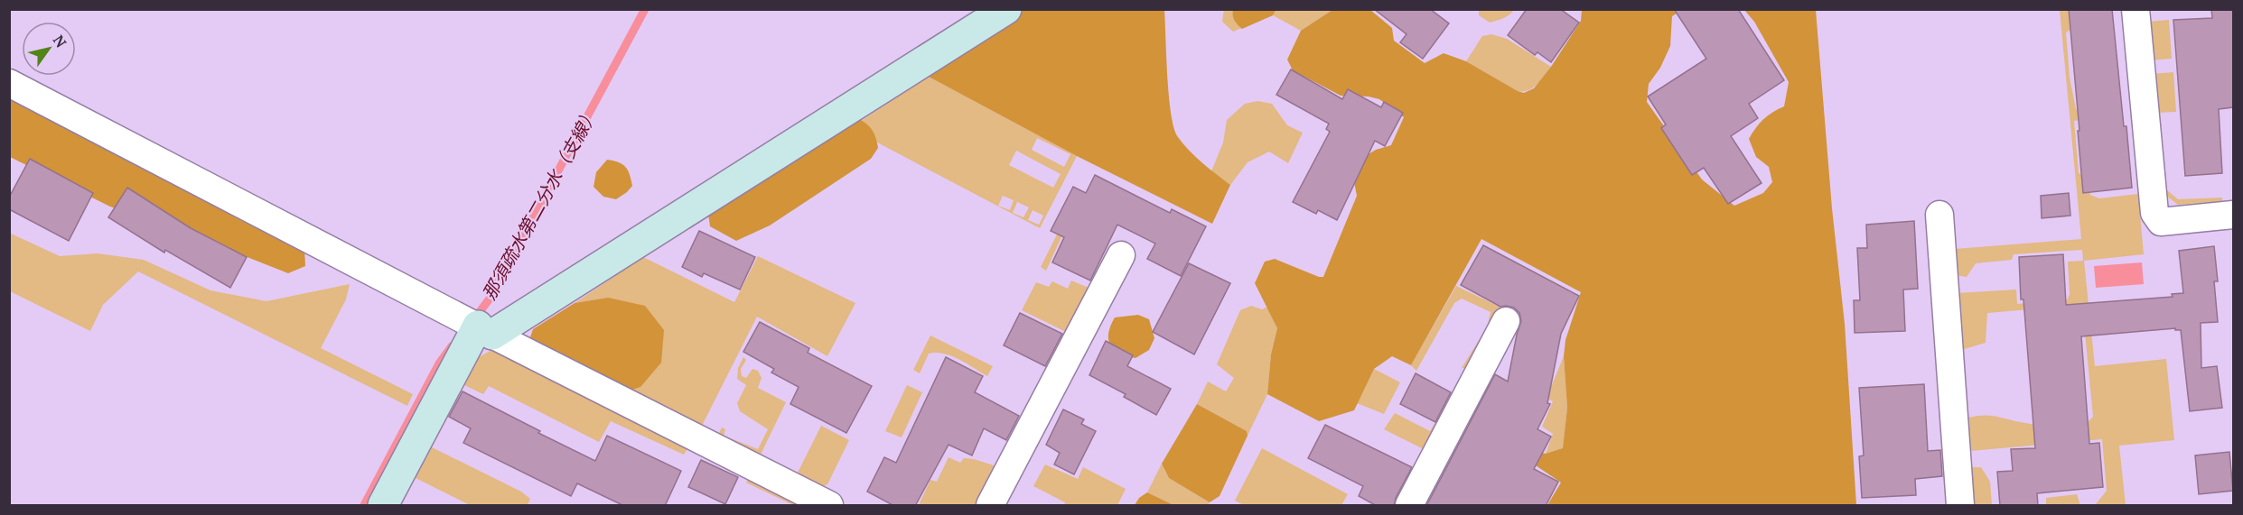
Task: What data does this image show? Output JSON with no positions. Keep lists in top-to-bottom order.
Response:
{
  "water": ["那須疏水第二分水（支線）"],
  "north": "top right"
}
